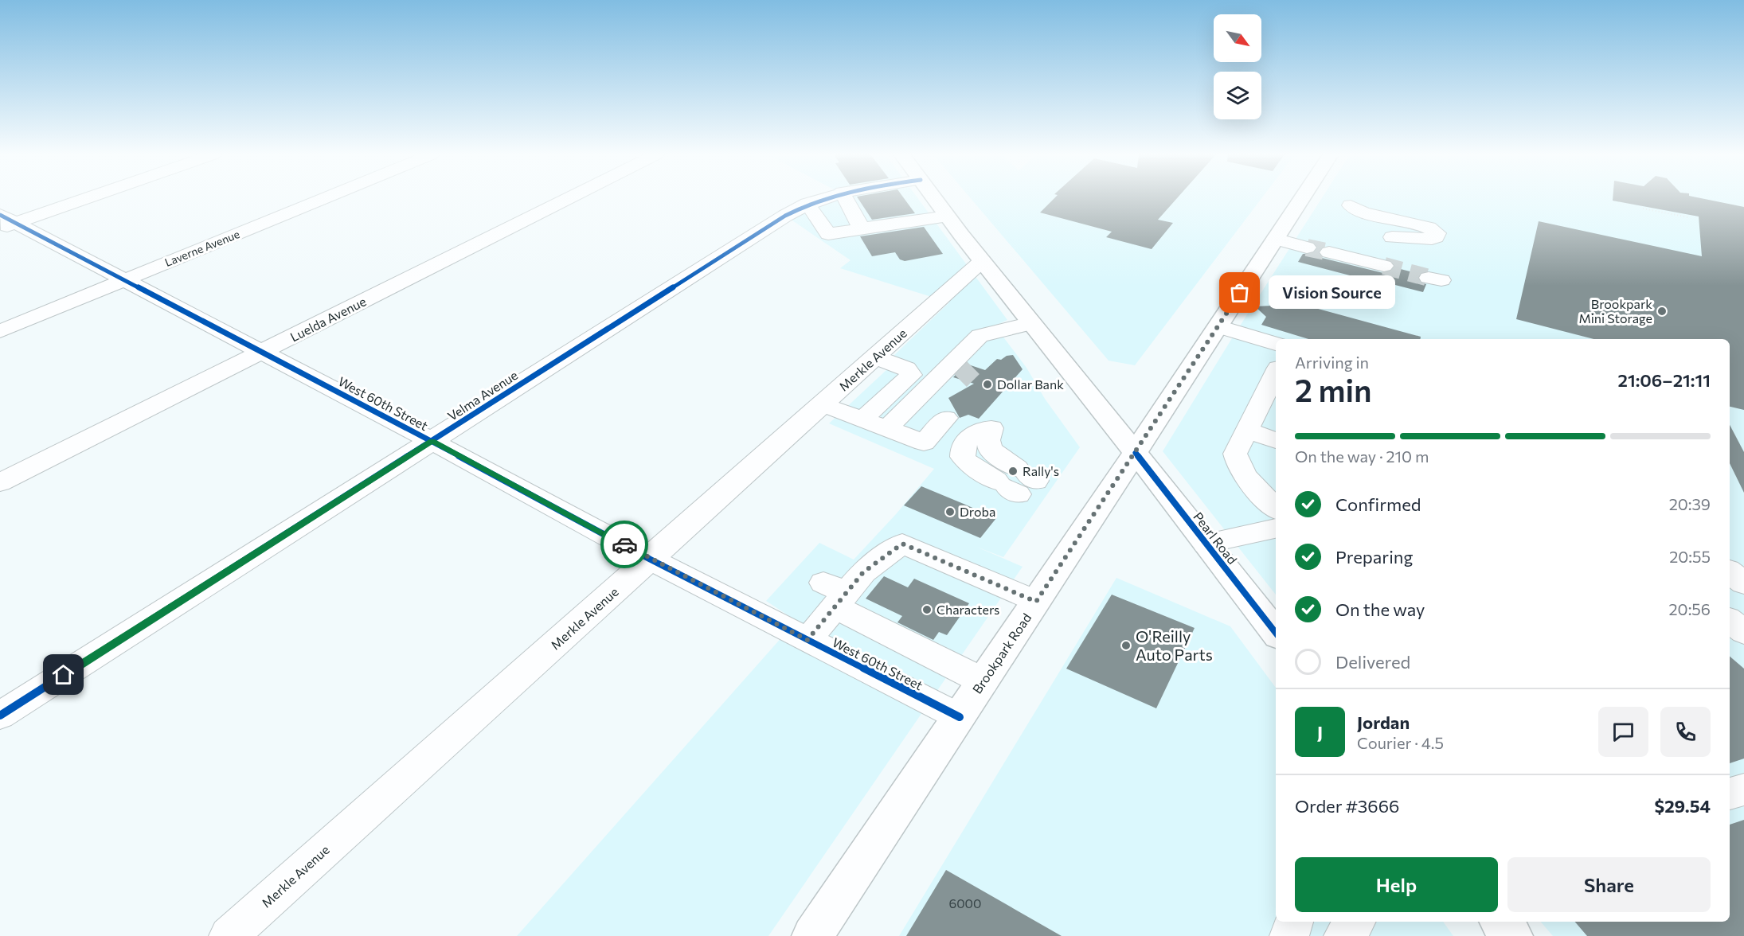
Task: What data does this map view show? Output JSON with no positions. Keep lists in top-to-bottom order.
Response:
{
  "streets": {
    "main road": ["Pearl Road", "Brookpark Road"],
    "street": [
      "Laverne Avenue",
      "Luelda Avenue",
      "Merkle Avenue",
      "Velma Avenue",
      "West 60th Street"
    ]
  },
  "crossings": [
    ["Laverne Avenue", "West 60th Street"],
    ["Luelda Avenue", "West 60th Street"],
    ["Merkle Avenue", "West 60th Street"],
    ["Merkle Avenue", "Pearl Road"],
    ["Velma Avenue", "West 60th Street"],
    ["West 60th Street", "Brookpark Road"],
    ["Pearl Road", "Brookpark Road"]
  ],
  "places": [
    "Vision Source",
    "Brookpark Mini Storage",
    "Dollar Bank",
    "Rally's",
    "Droba",
    "Characters",
    "O'Reilly Auto Parts"
  ],
  "house_numbers": ["6000"],
  "north": "bottom right",
  "page": {
    "bubble": "Vision Source",
    "heading": ["2 min", "Arriving in", "21:06–21:11"],
    "panel": [
      "Jordan",
      "Courier · 4.5",
      "Order #3666",
      "$29.54"
    ],
    "bar": "On the way · 210 m",
    "list": [
      ["Confirmed", "20:39"],
      ["Preparing", "20:55"],
      ["On the way", "20:56"],
      "Delivered"
    ],
    "round": "J",
    "buttons": ["Help", "Share"]
  }
}
